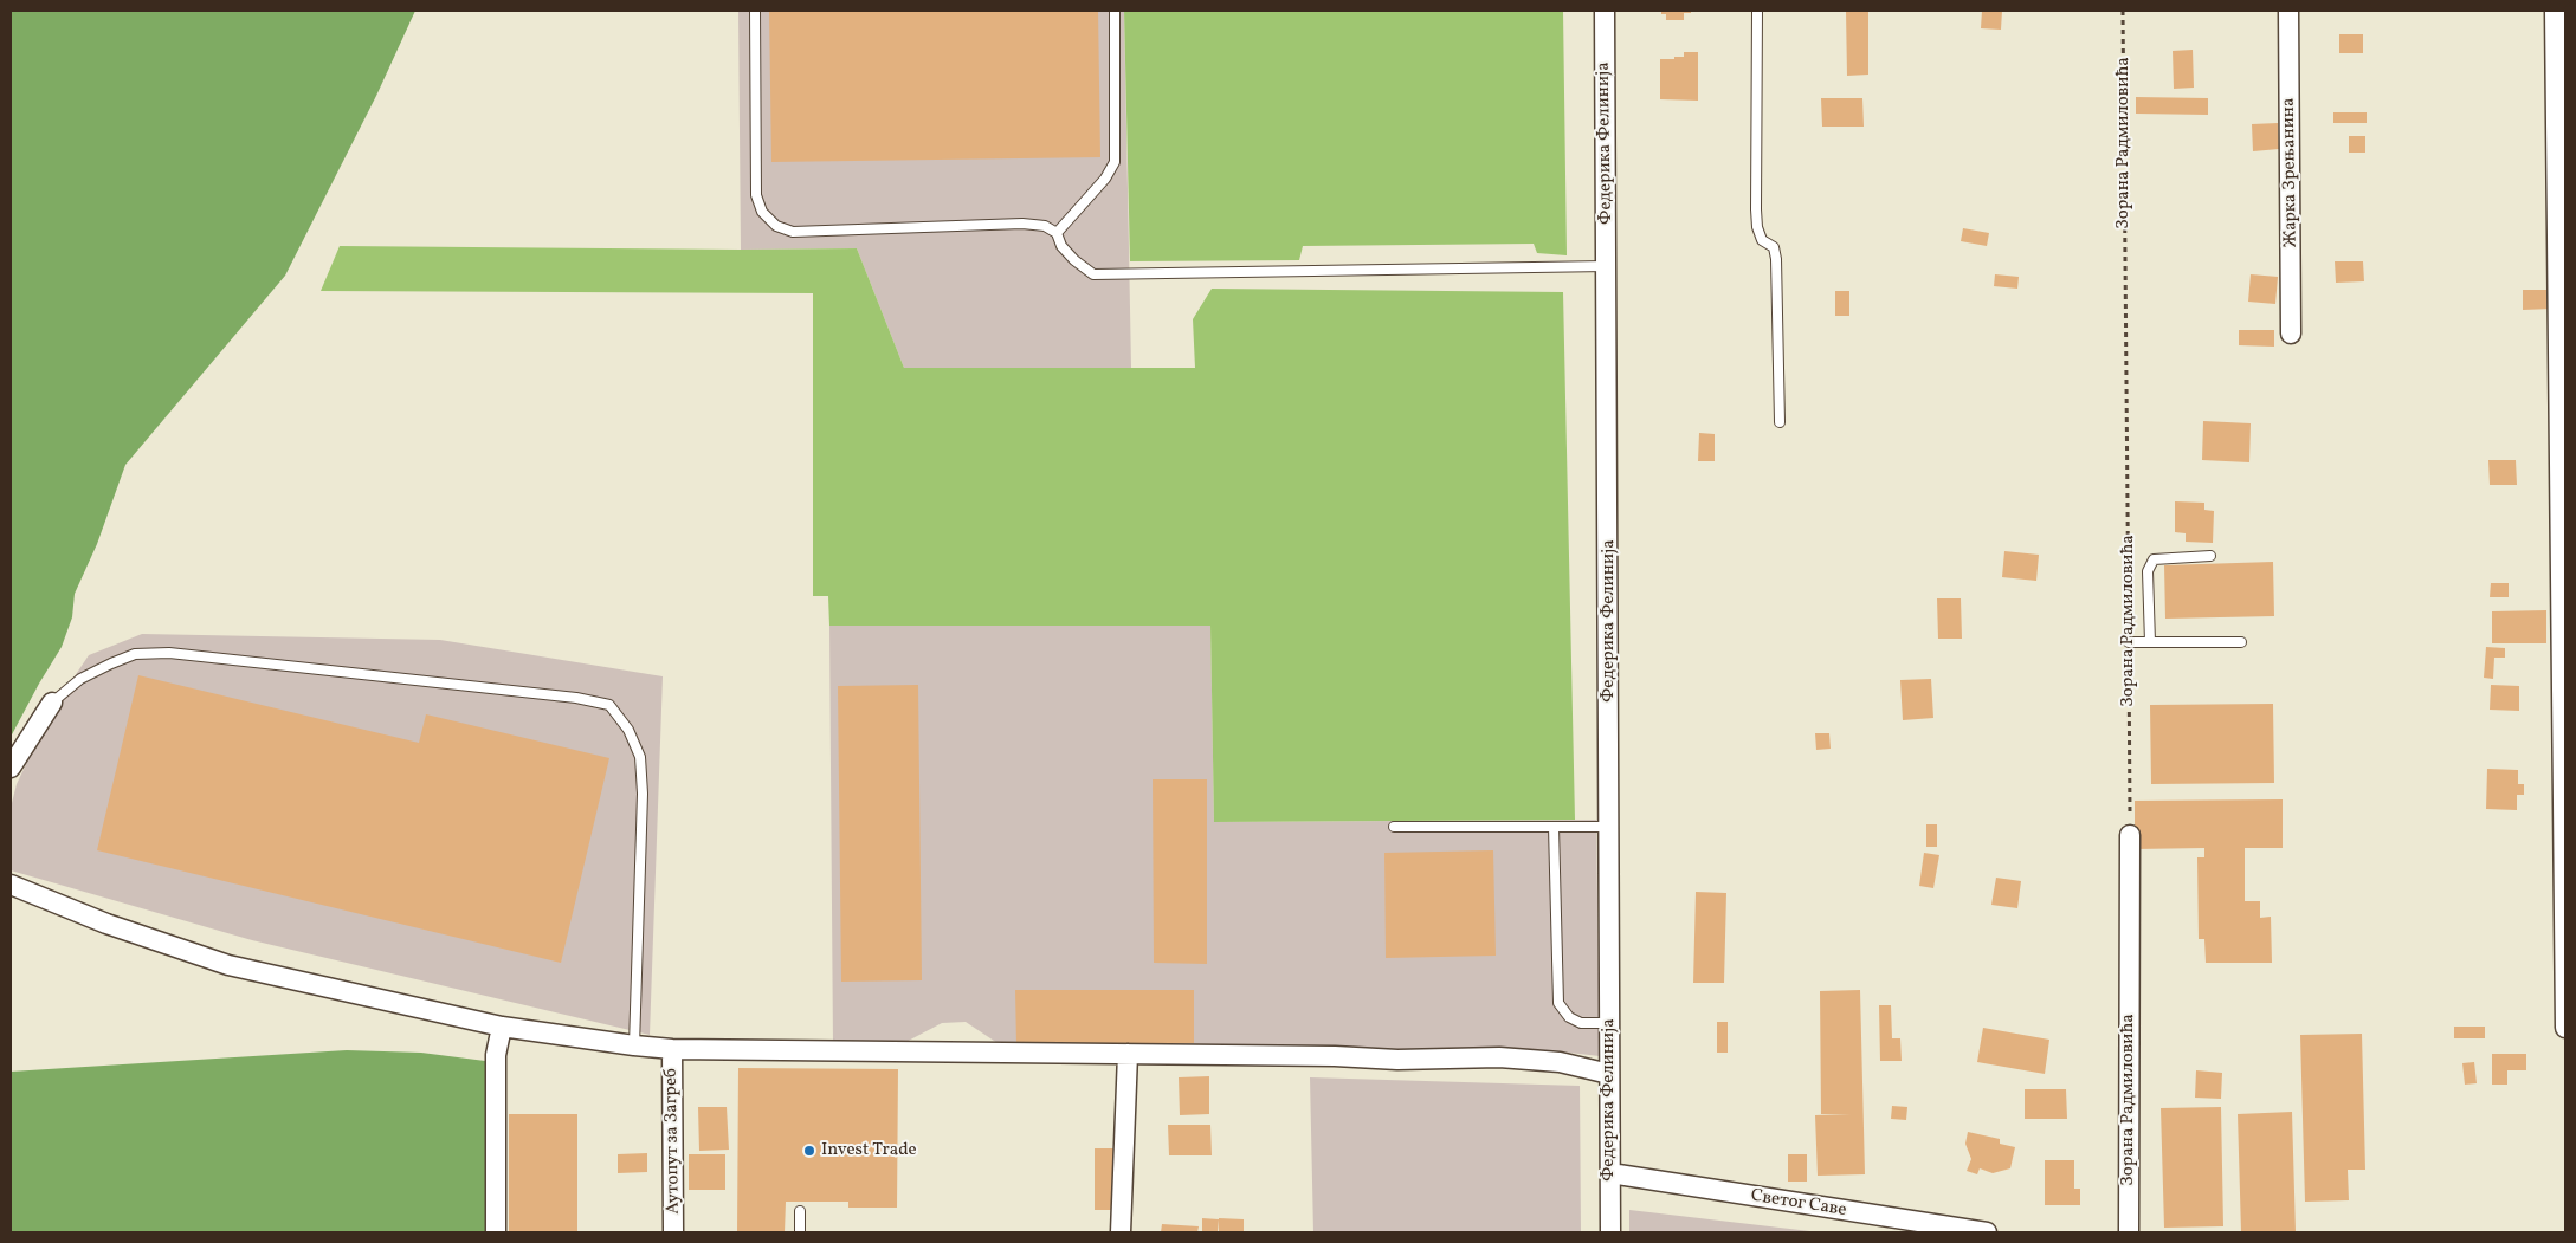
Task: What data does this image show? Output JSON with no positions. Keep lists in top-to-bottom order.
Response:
{
  "streets": {
    "street": [
      "Федерика Фелинија",
      "Зорана Радмиловића",
      "Жарка Зрењанина",
      "Аутопут за Загреб",
      "Светог Саве"
    ]
  },
  "crossings": [
    ["Федерика Фелинија", "Светог Саве"]
  ],
  "places": ["Invest Trade"]
}
